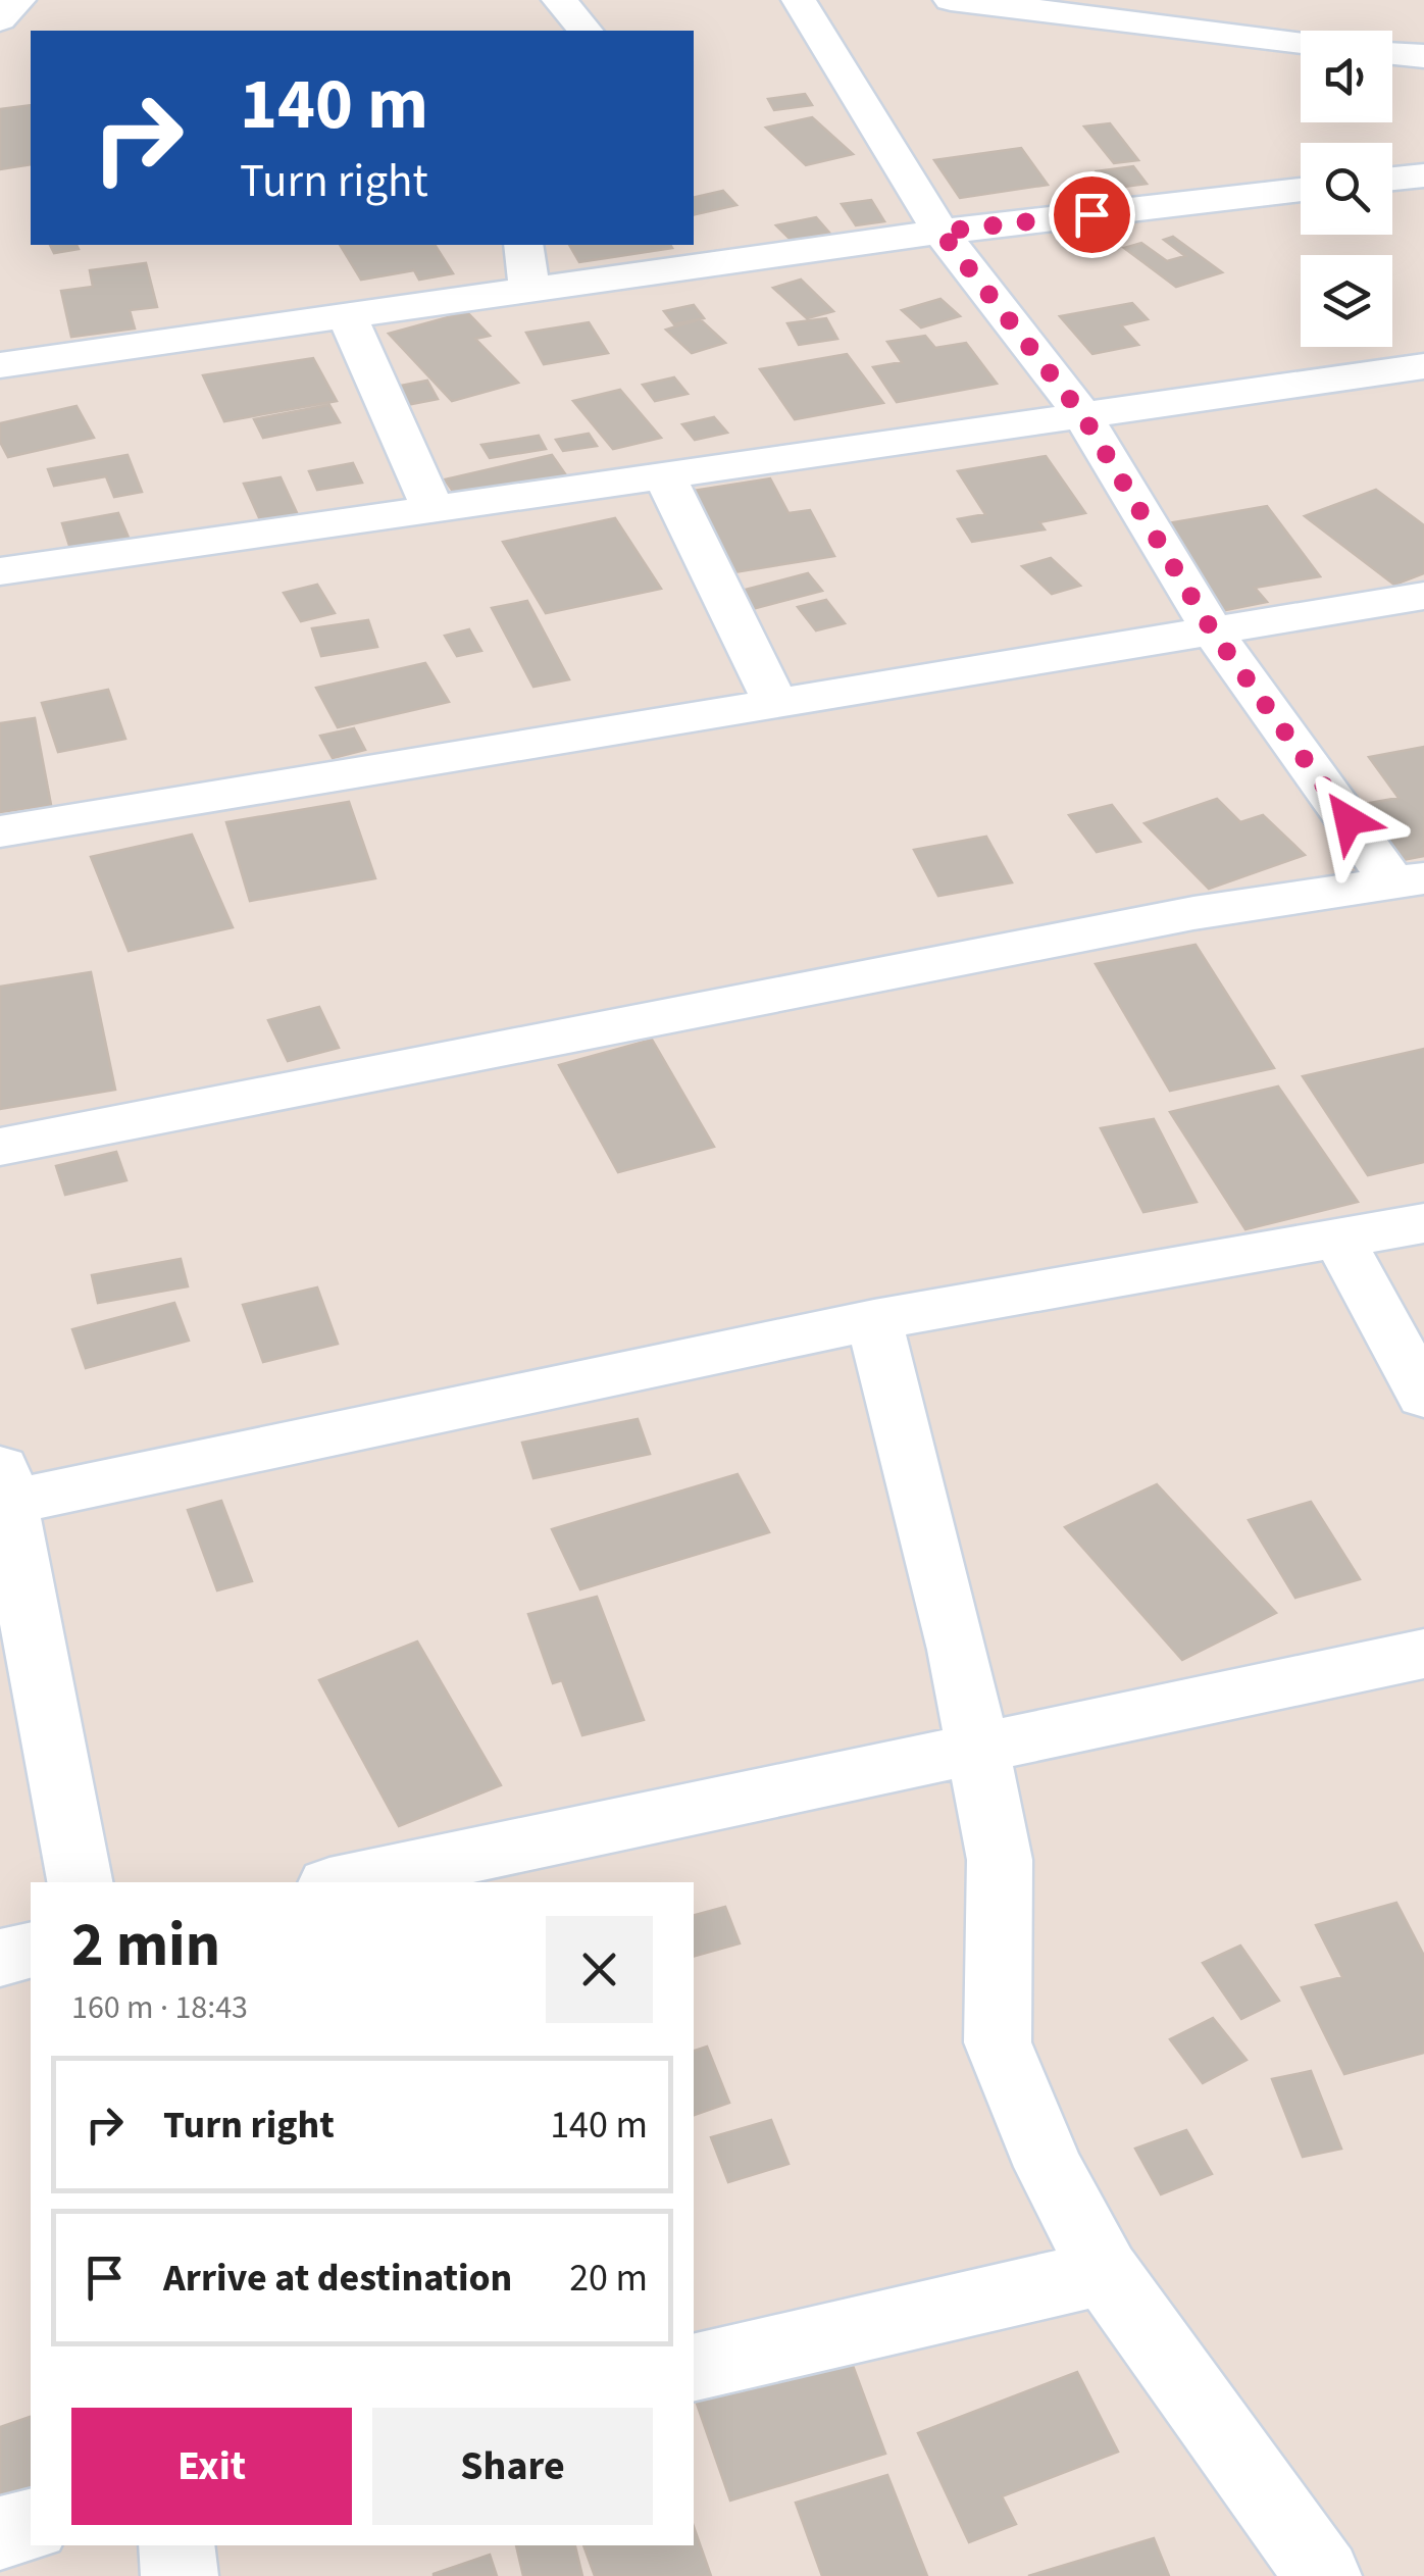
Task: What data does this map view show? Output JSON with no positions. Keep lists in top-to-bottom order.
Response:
{
  "page": {
    "turn": ["140 m", "Turn right"],
    "heading": ["2 min", "160 m · 18:43"],
    "list": [
      {
        "name": "Turn right",
        "value": "140 m"
      },
      {
        "name": "Arrive at destination",
        "value": "20 m"
      }
    ],
    "buttons": ["Exit", "Share"]
  }
}
